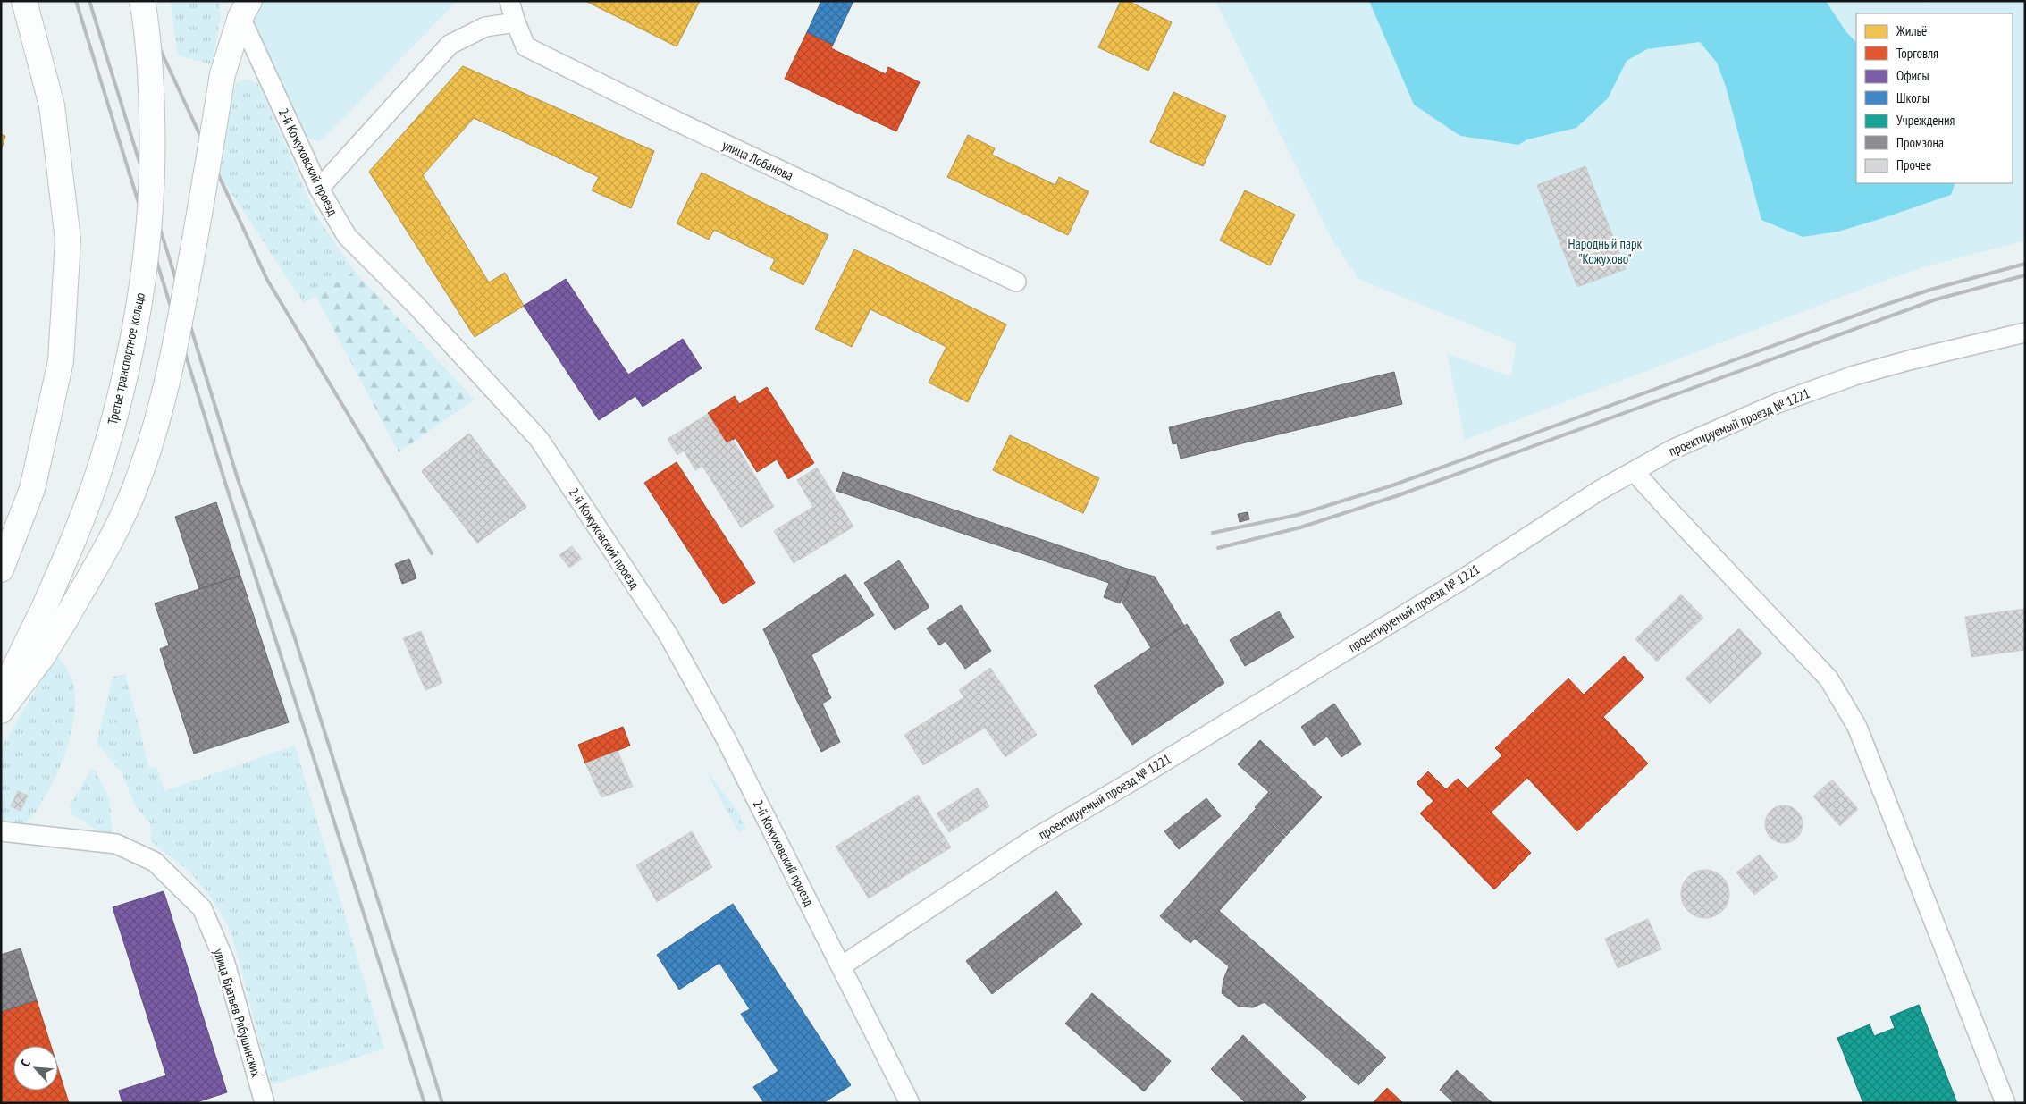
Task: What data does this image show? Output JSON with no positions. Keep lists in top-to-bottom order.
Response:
{
  "streets": {
    "main road": ["Третье транспортное кольцо"],
    "street": [
      "улица Лобанова",
      "2-й Кожуховский проезд",
      "проектируемый проезд № 1221",
      "улица Братьев Рябушинских"
    ]
  },
  "crossings": [
    ["2-й Кожуховский проезд", "проектируемый проезд № 1221"]
  ],
  "parks": ["Народный парк \"Кожухово\""],
  "legend": [
    "Жильё",
    "Торговля",
    "Офисы",
    "Школы",
    "Учреждения",
    "Промзона",
    "Прочее"
  ],
  "north": "top left"
}
